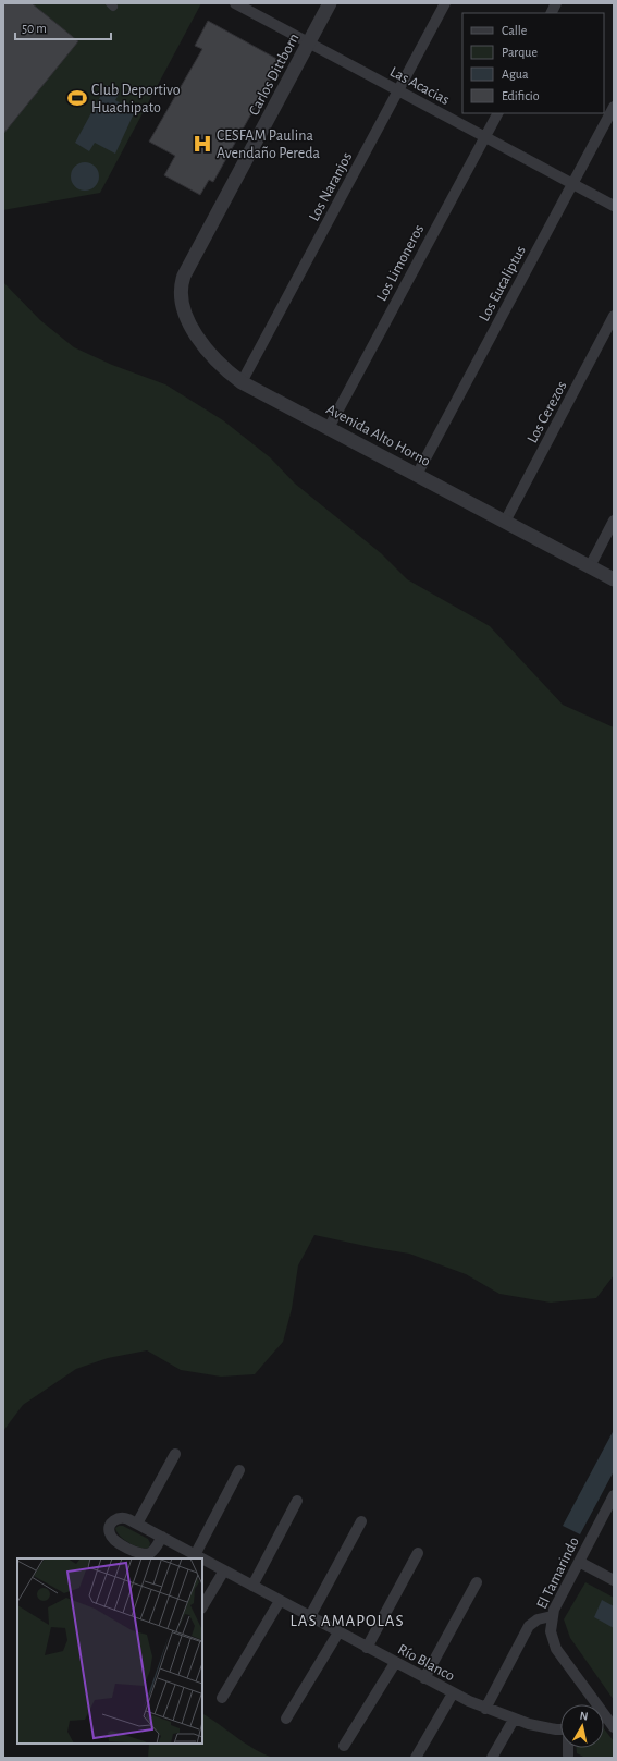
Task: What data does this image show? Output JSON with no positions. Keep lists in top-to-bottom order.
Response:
{
  "streets": {
    "street": [
      "Carlos Dittborn",
      "Las Acacias",
      "Los Naranjos",
      "Los Limoneros",
      "Los Eucaliptus",
      "Los Cerezos",
      "Avenida Alto Horno",
      "El Tamarindo",
      "Río Blanco"
    ]
  },
  "crossings": [
    ["Carlos Dittborn", "Las Acacias"],
    ["Carlos Dittborn", "Avenida Alto Horno"],
    ["Las Acacias", "Los Naranjos"],
    ["Las Acacias", "Los Limoneros"],
    ["Las Acacias", "Los Eucaliptus"],
    ["Los Naranjos", "Avenida Alto Horno"],
    ["Los Limoneros", "Avenida Alto Horno"],
    ["Los Eucaliptus", "Avenida Alto Horno"],
    ["Los Cerezos", "Avenida Alto Horno"]
  ],
  "districts": ["LAS AMAPOLAS"],
  "places": {
    "sports": ["Club Deportivo Huachipato"],
    "hospital": ["CESFAM Paulina Avendaño Pereda"]
  },
  "legend": [
    "Calle",
    "Parque",
    "Agua",
    "Edificio"
  ],
  "scale_bar": "50 m",
  "north": "top"
}
